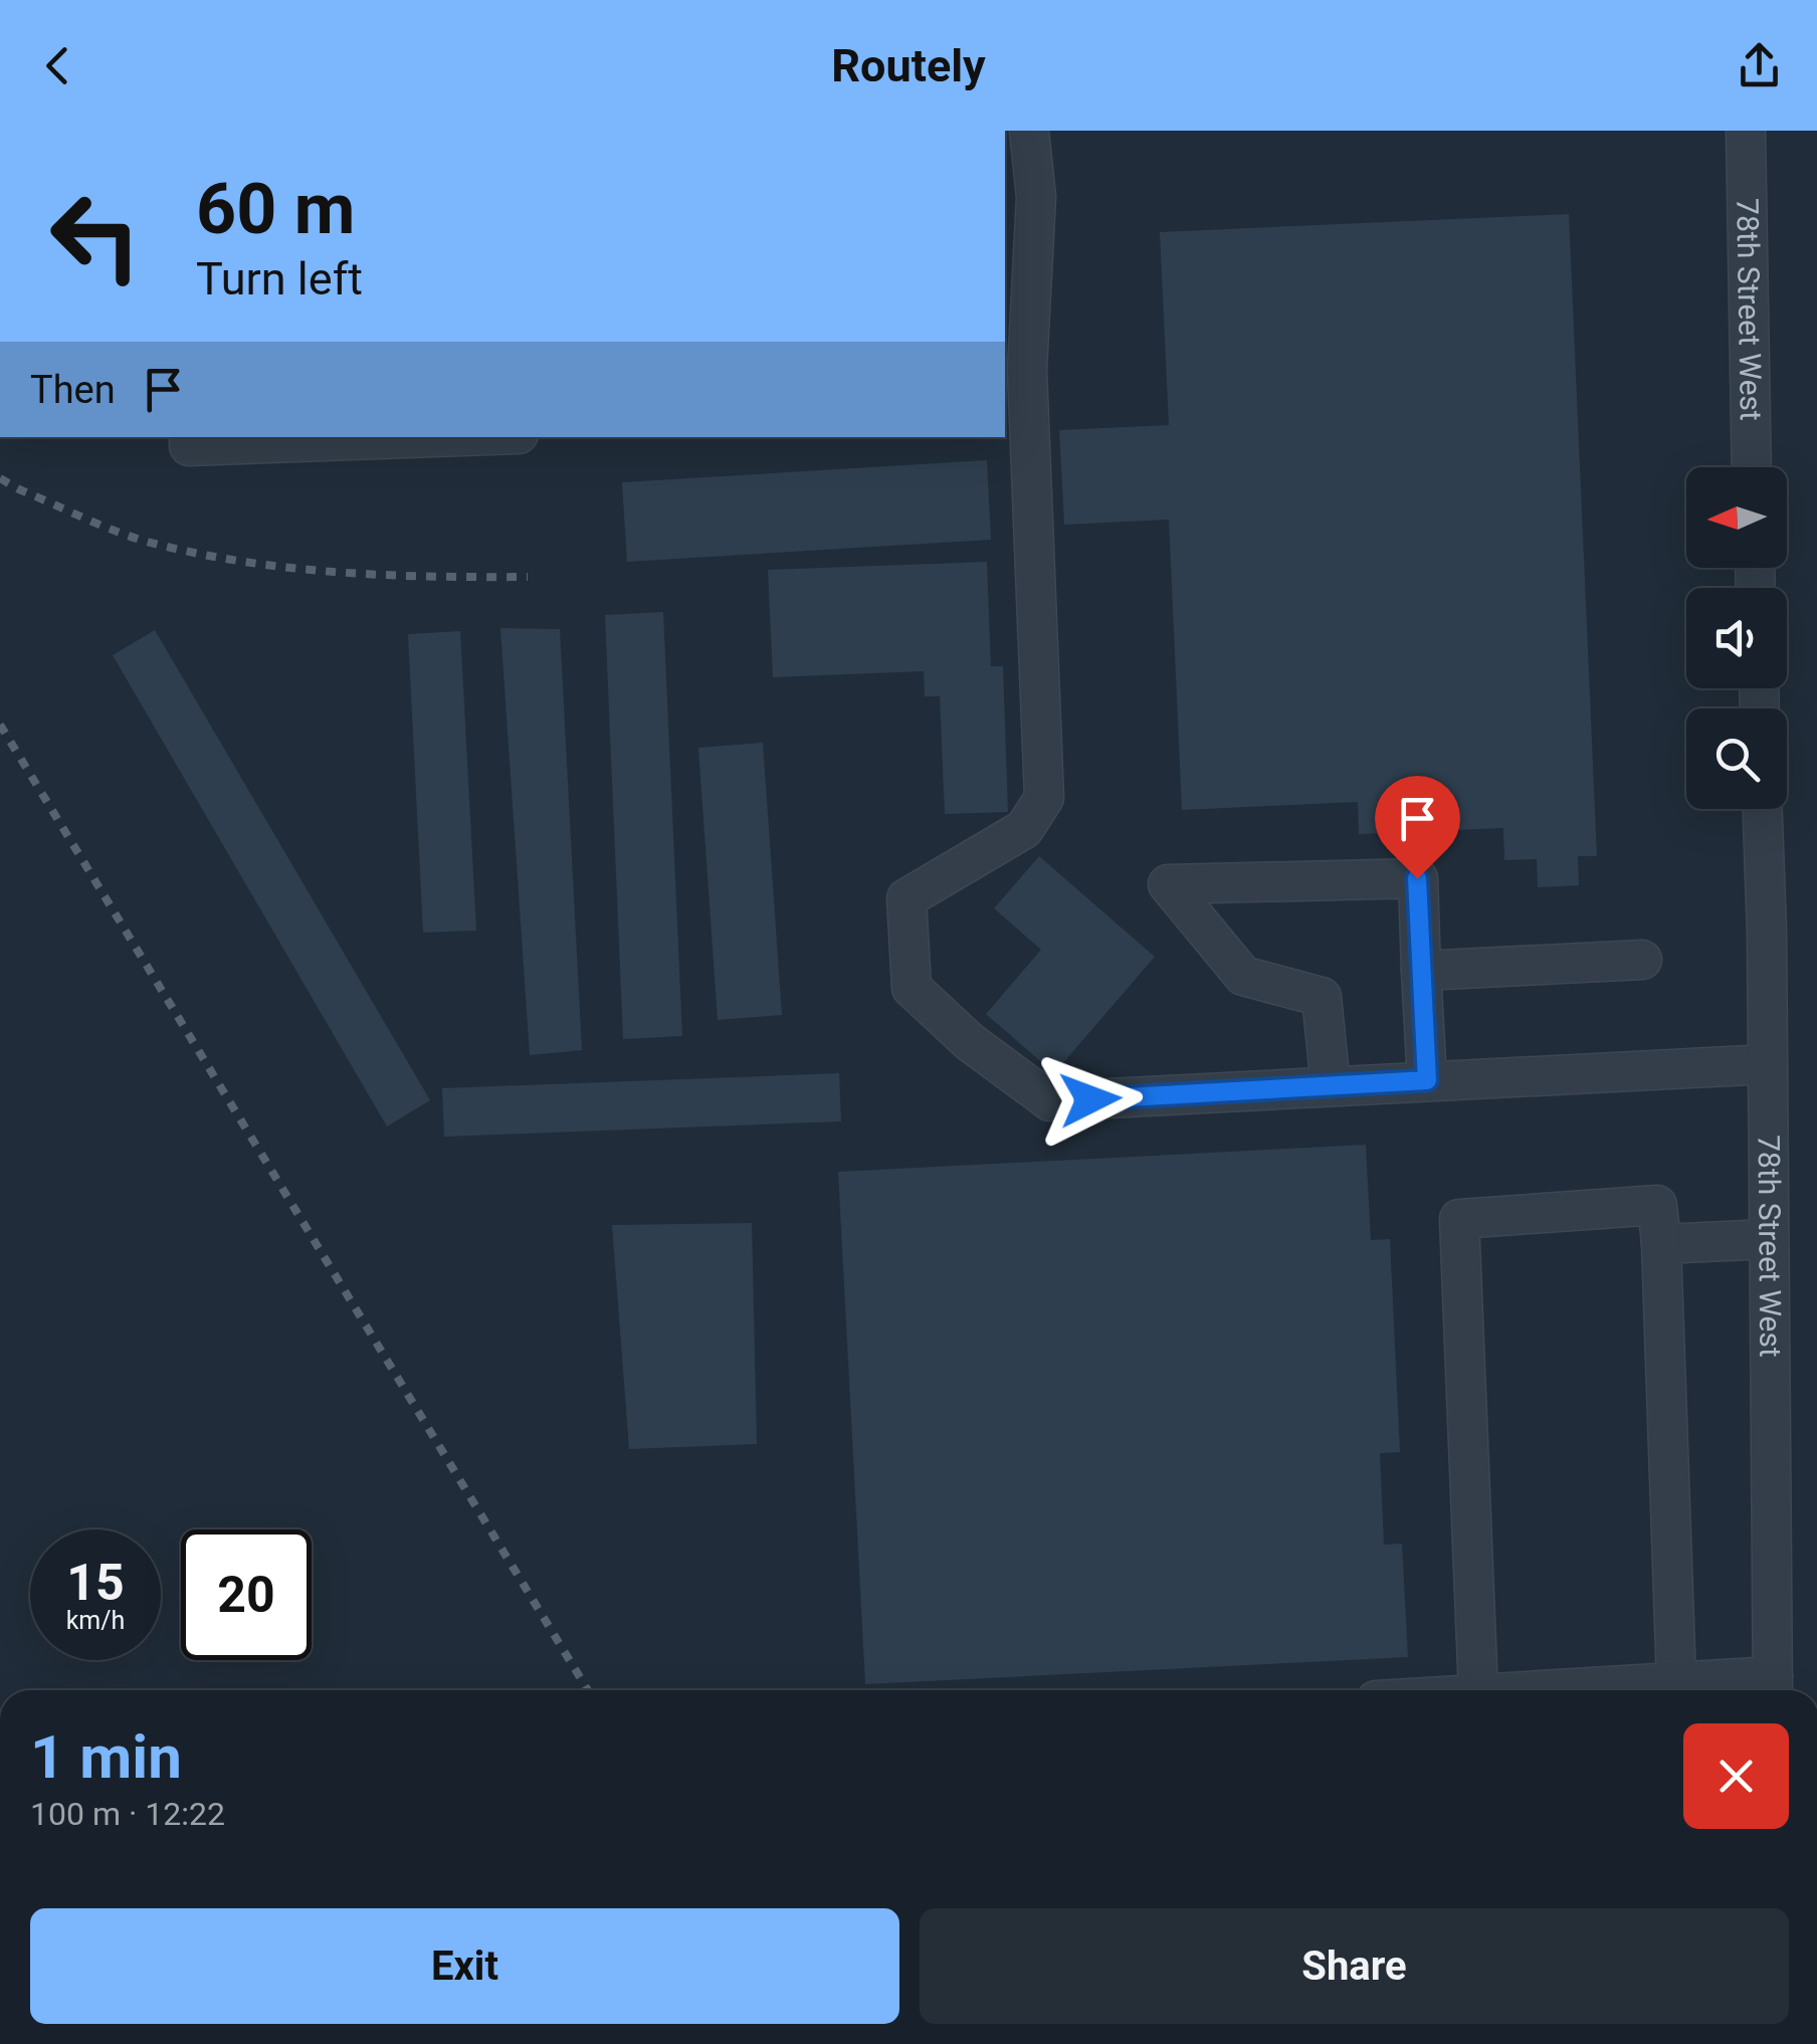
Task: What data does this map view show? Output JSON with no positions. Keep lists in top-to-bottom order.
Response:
{
  "streets": {
    "street": ["78th Street West"]
  },
  "north": "left",
  "page": {
    "header": "Routely",
    "turn": ["60 m", "Turn left"],
    "then": "Then",
    "speed": "15 km/h",
    "limit": "20",
    "heading": ["1 min", "100 m · 12:22"],
    "buttons": ["Exit", "Share"]
  }
}
